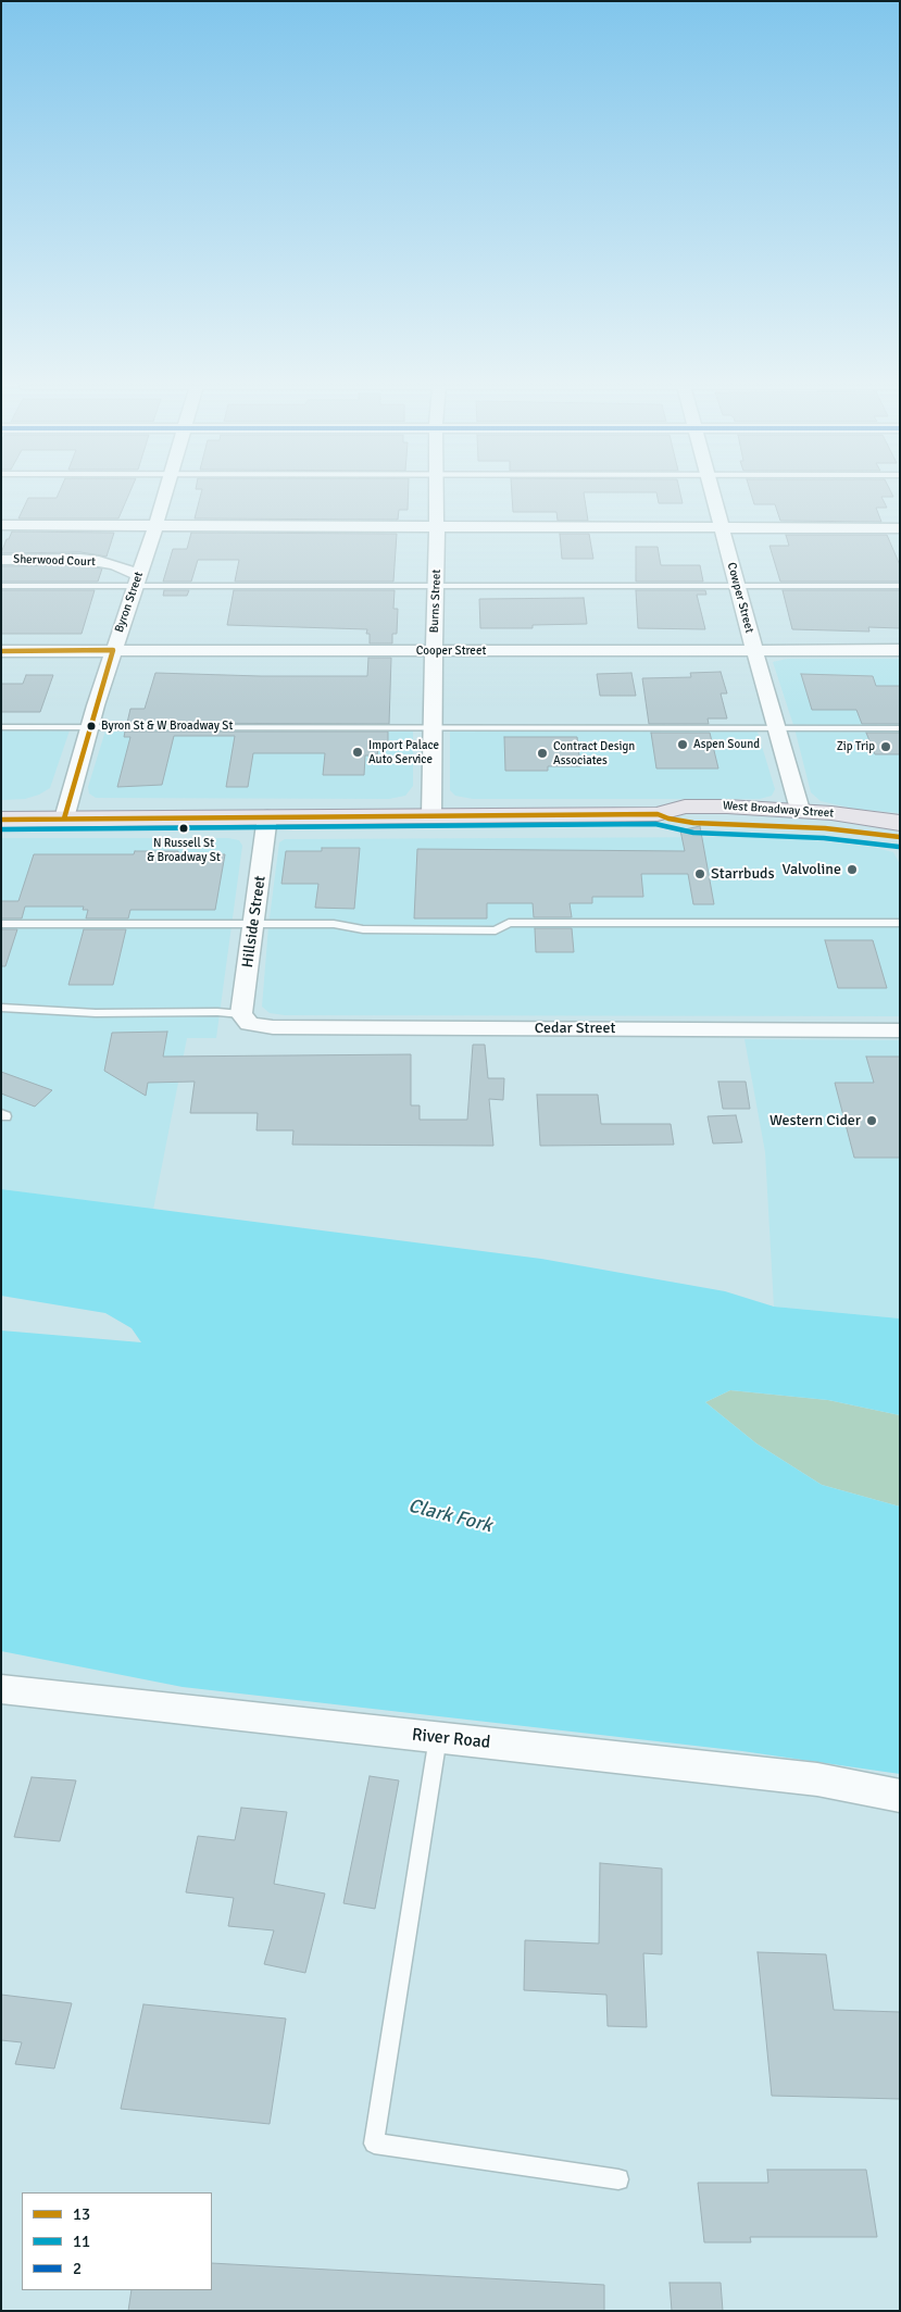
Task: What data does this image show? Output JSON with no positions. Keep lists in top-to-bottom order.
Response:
{
  "streets": {
    "main road": ["West Broadway Street"],
    "street": [
      "Sherwood Court",
      "Cowper Street",
      "Burns Street",
      "Byron Street",
      "Cooper Street",
      "Hillside Street",
      "Cedar Street",
      "River Road"
    ]
  },
  "crossings": [
    ["Sherwood Court", "Byron Street"],
    ["Cowper Street", "Cooper Street"],
    ["Cowper Street", "West Broadway Street"],
    ["Burns Street", "Cooper Street"],
    ["Burns Street", "West Broadway Street"],
    ["Byron Street", "Cooper Street"],
    ["Byron Street", "West Broadway Street"],
    ["West Broadway Street", "Hillside Street"],
    ["Hillside Street", "Cedar Street"]
  ],
  "water": ["Clark Fork"],
  "places": [
    "Byron St & W Broadway St",
    "Aspen Sound",
    "Zip Trip",
    "Import Palace Auto Service",
    "Contract Design Associates",
    "N Russell St & Broadway St",
    "Valvoline",
    "Starrbuds",
    "Western Cider"
  ],
  "lines": ["transit line 13", "transit line 11"],
  "legend": ["13", "11", "2"]
}
